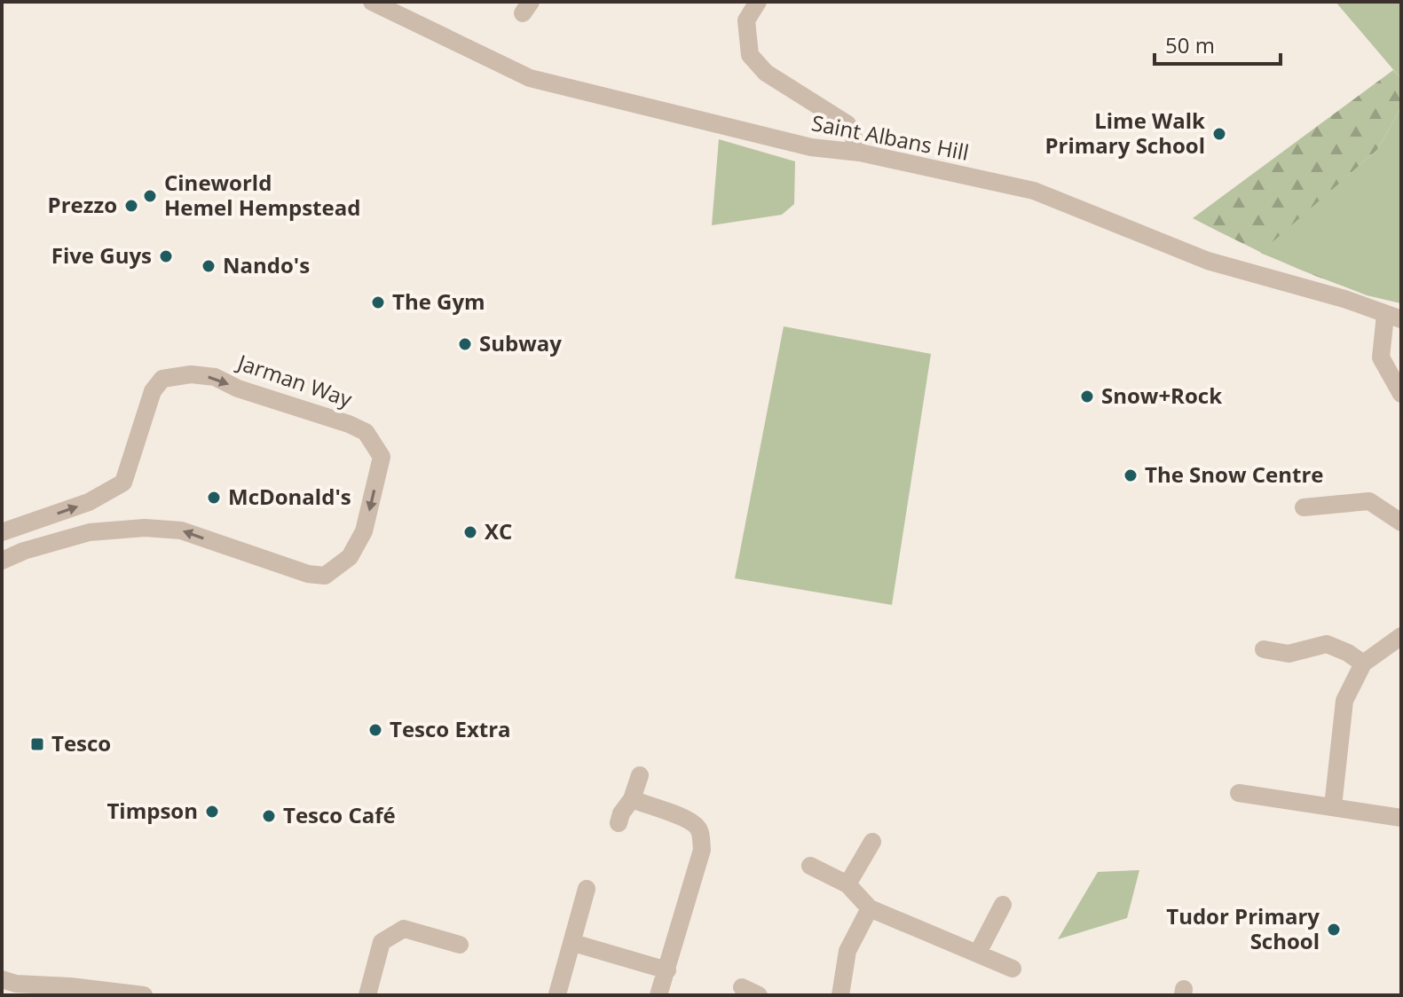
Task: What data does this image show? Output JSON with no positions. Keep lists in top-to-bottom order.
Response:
{
  "streets": {
    "street": ["Saint Albans Hill", "Jarman Way"]
  },
  "places": {
    "other": [
      "Lime Walk Primary School",
      "Cineworld Hemel Hempstead",
      "Prezzo",
      "Five Guys",
      "Nando's",
      "The Gym",
      "Subway",
      "Snow+Rock",
      "The Snow Centre",
      "McDonald's",
      "XC",
      "Tesco Extra",
      "Timpson",
      "Tesco Café",
      "Tudor Primary School"
    ],
    "transit": ["Tesco"]
  },
  "scale_bar": "50 m"
}
